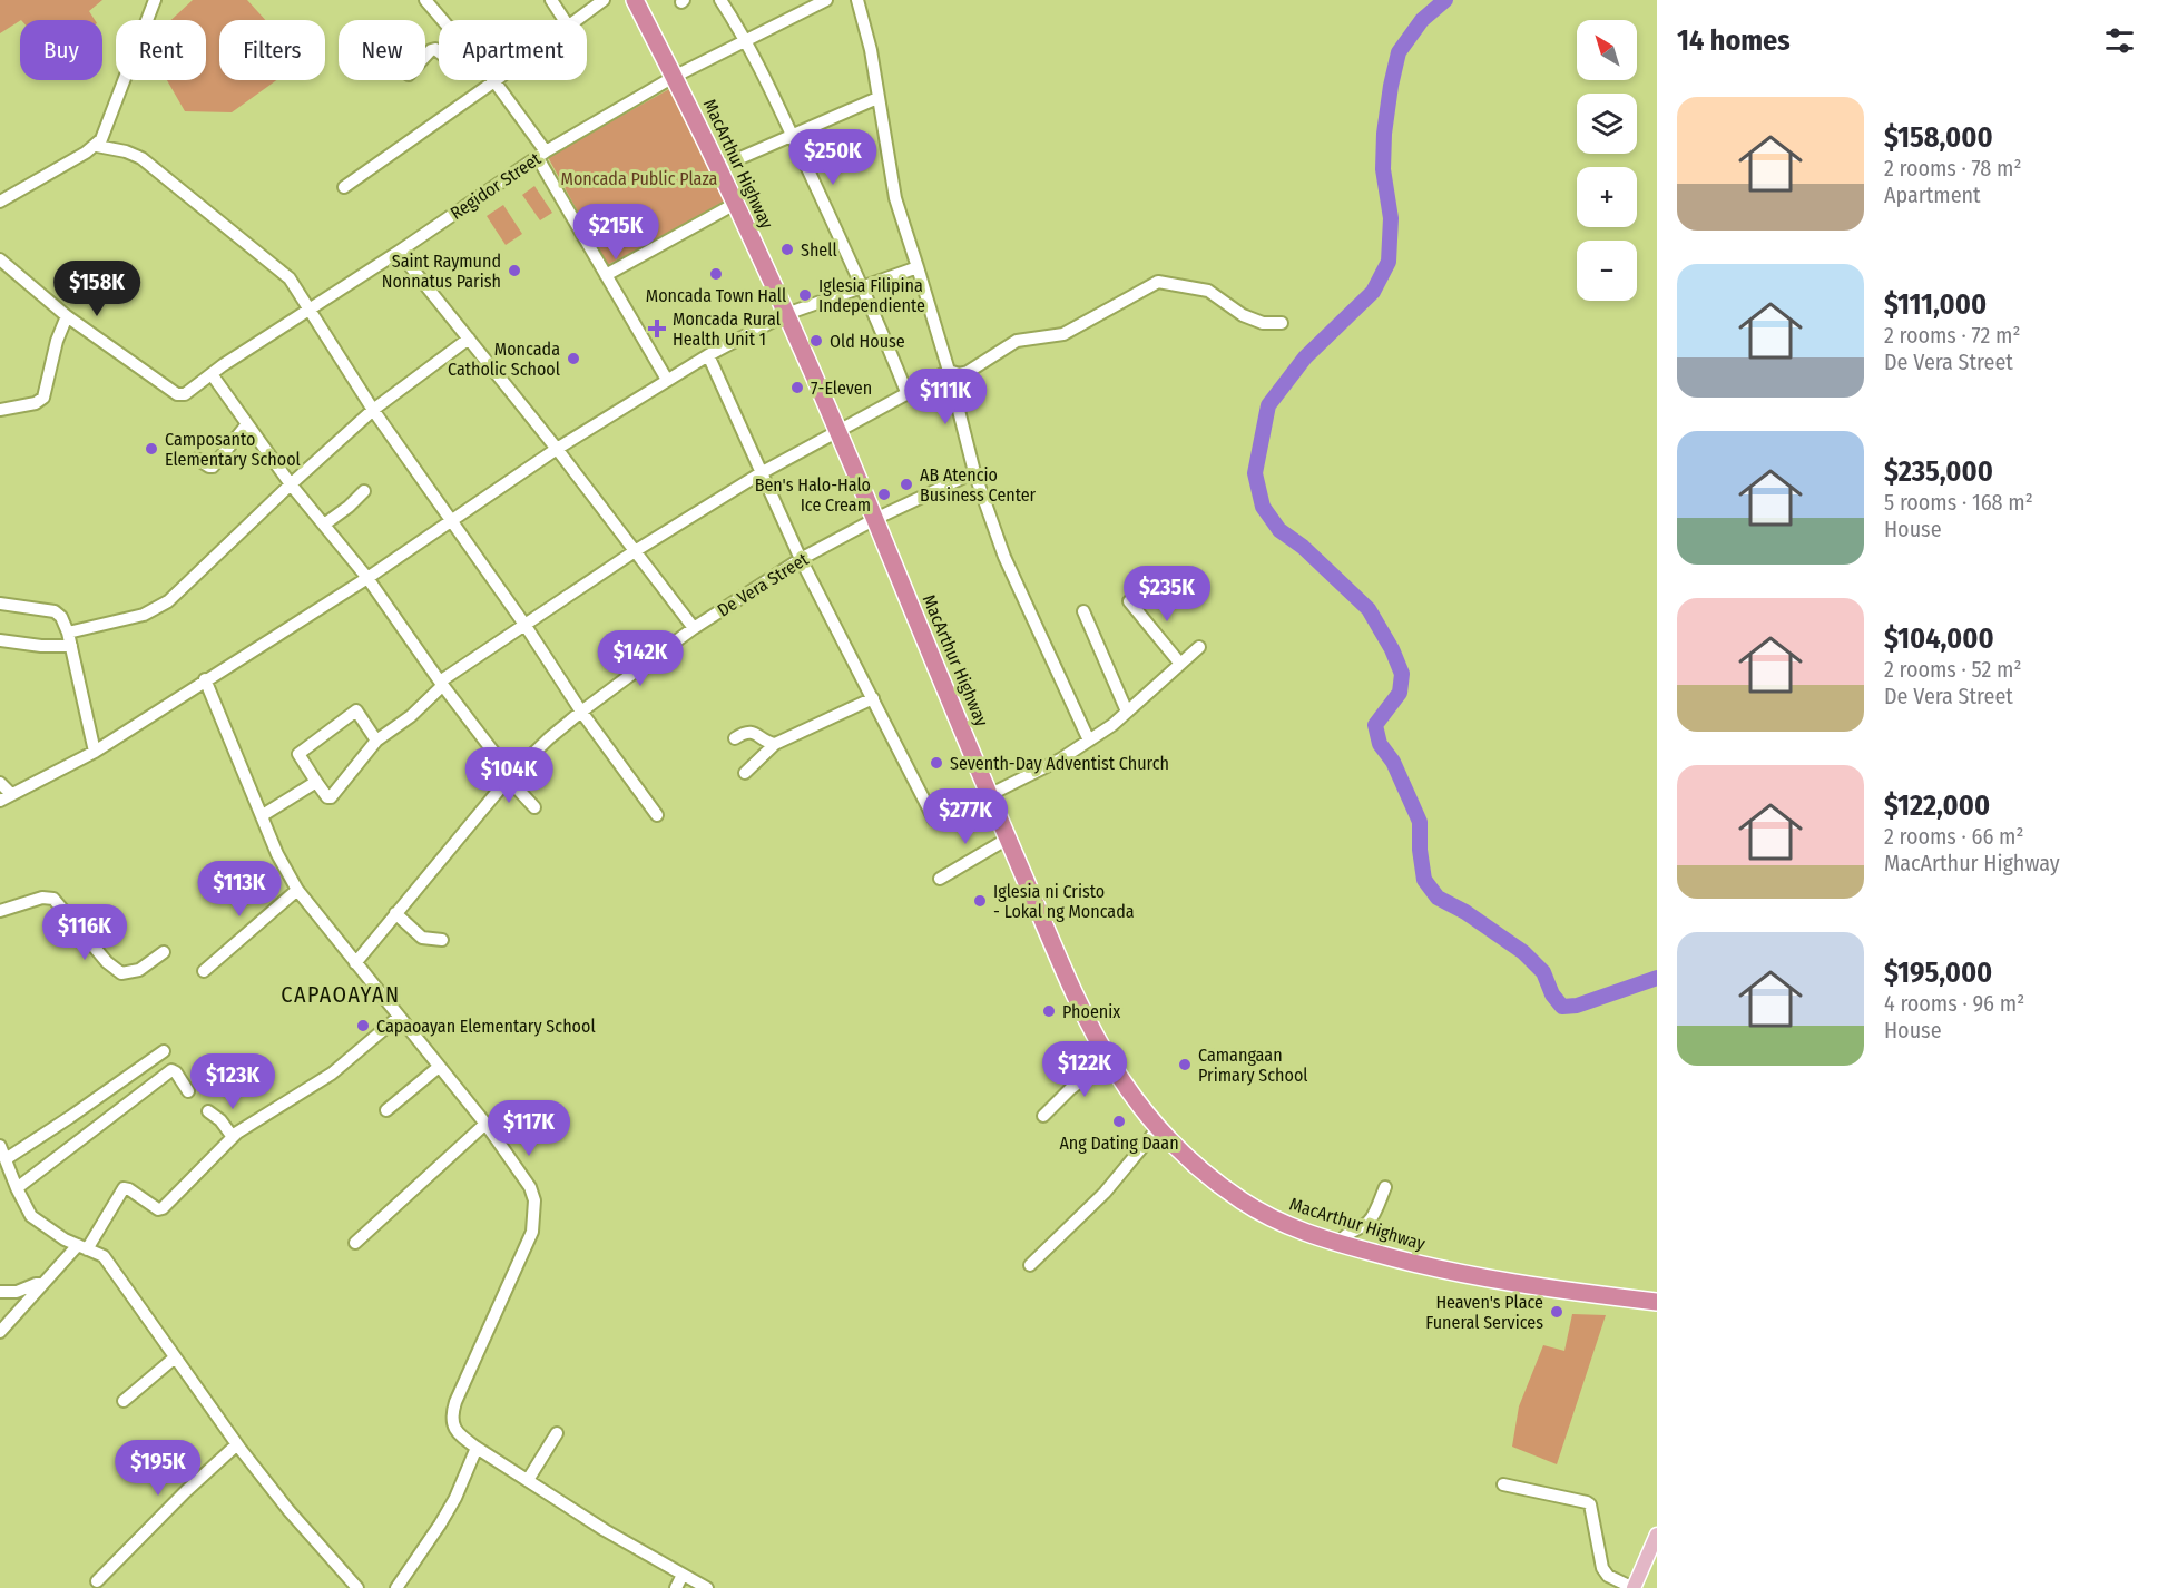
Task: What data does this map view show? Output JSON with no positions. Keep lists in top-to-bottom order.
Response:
{
  "streets": {
    "highway": ["MacArthur Highway"],
    "street": ["Regidor Street", "De Vera Street"]
  },
  "crossings": [
    ["MacArthur Highway", "Regidor Street"],
    ["MacArthur Highway", "De Vera Street"]
  ],
  "districts": ["CAPAOAYAN"],
  "parks": ["Moncada Public Plaza"],
  "places": {
    "other": [
      "Shell",
      "Saint Raymund Nonnatus Parish",
      "Moncada Town Hall",
      "Iglesia Filipina Independiente",
      "Old House",
      "Moncada Catholic School",
      "7-Eleven",
      "Camposanto Elementary School",
      "AB Atencio Business Center",
      "Ben's Halo-Halo Ice Cream",
      "Seventh-Day Adventist Church",
      "Iglesia ni Cristo - Lokal ng Moncada",
      "Phoenix",
      "Capaoayan Elementary School",
      "Camangaan Primary School",
      "Ang Dating Daan",
      "Heaven's Place Funeral Services"
    ],
    "health": ["Moncada Rural Health Unit 1"]
  },
  "north": "top left",
  "page": {
    "heading": "14 homes",
    "map_buttons": ["+", "−"],
    "chip": [
      "Buy",
      "Rent",
      "Filters",
      "New",
      "Apartment"
    ],
    "list": [
      {
        "name": "$158,000",
        "note": "2 rooms · 78 m² · Apartment"
      },
      {
        "name": "$111,000",
        "note": "2 rooms · 72 m² · De Vera Street"
      },
      {
        "name": "$235,000",
        "note": "5 rooms · 168 m² · House"
      },
      {
        "name": "$104,000",
        "note": "2 rooms · 52 m² · De Vera Street"
      },
      {
        "name": "$122,000",
        "note": "2 rooms · 66 m² · MacArthur Highway"
      },
      {
        "name": "$195,000",
        "note": "4 rooms · 96 m² · House"
      }
    ],
    "price": [
      "$250K",
      "$215K",
      "$158K",
      "$111K",
      "$235K",
      "$142K",
      "$104K",
      "$277K",
      "$113K",
      "$116K",
      "$122K",
      "$123K",
      "$117K",
      "$195K"
    ]
  }
}
